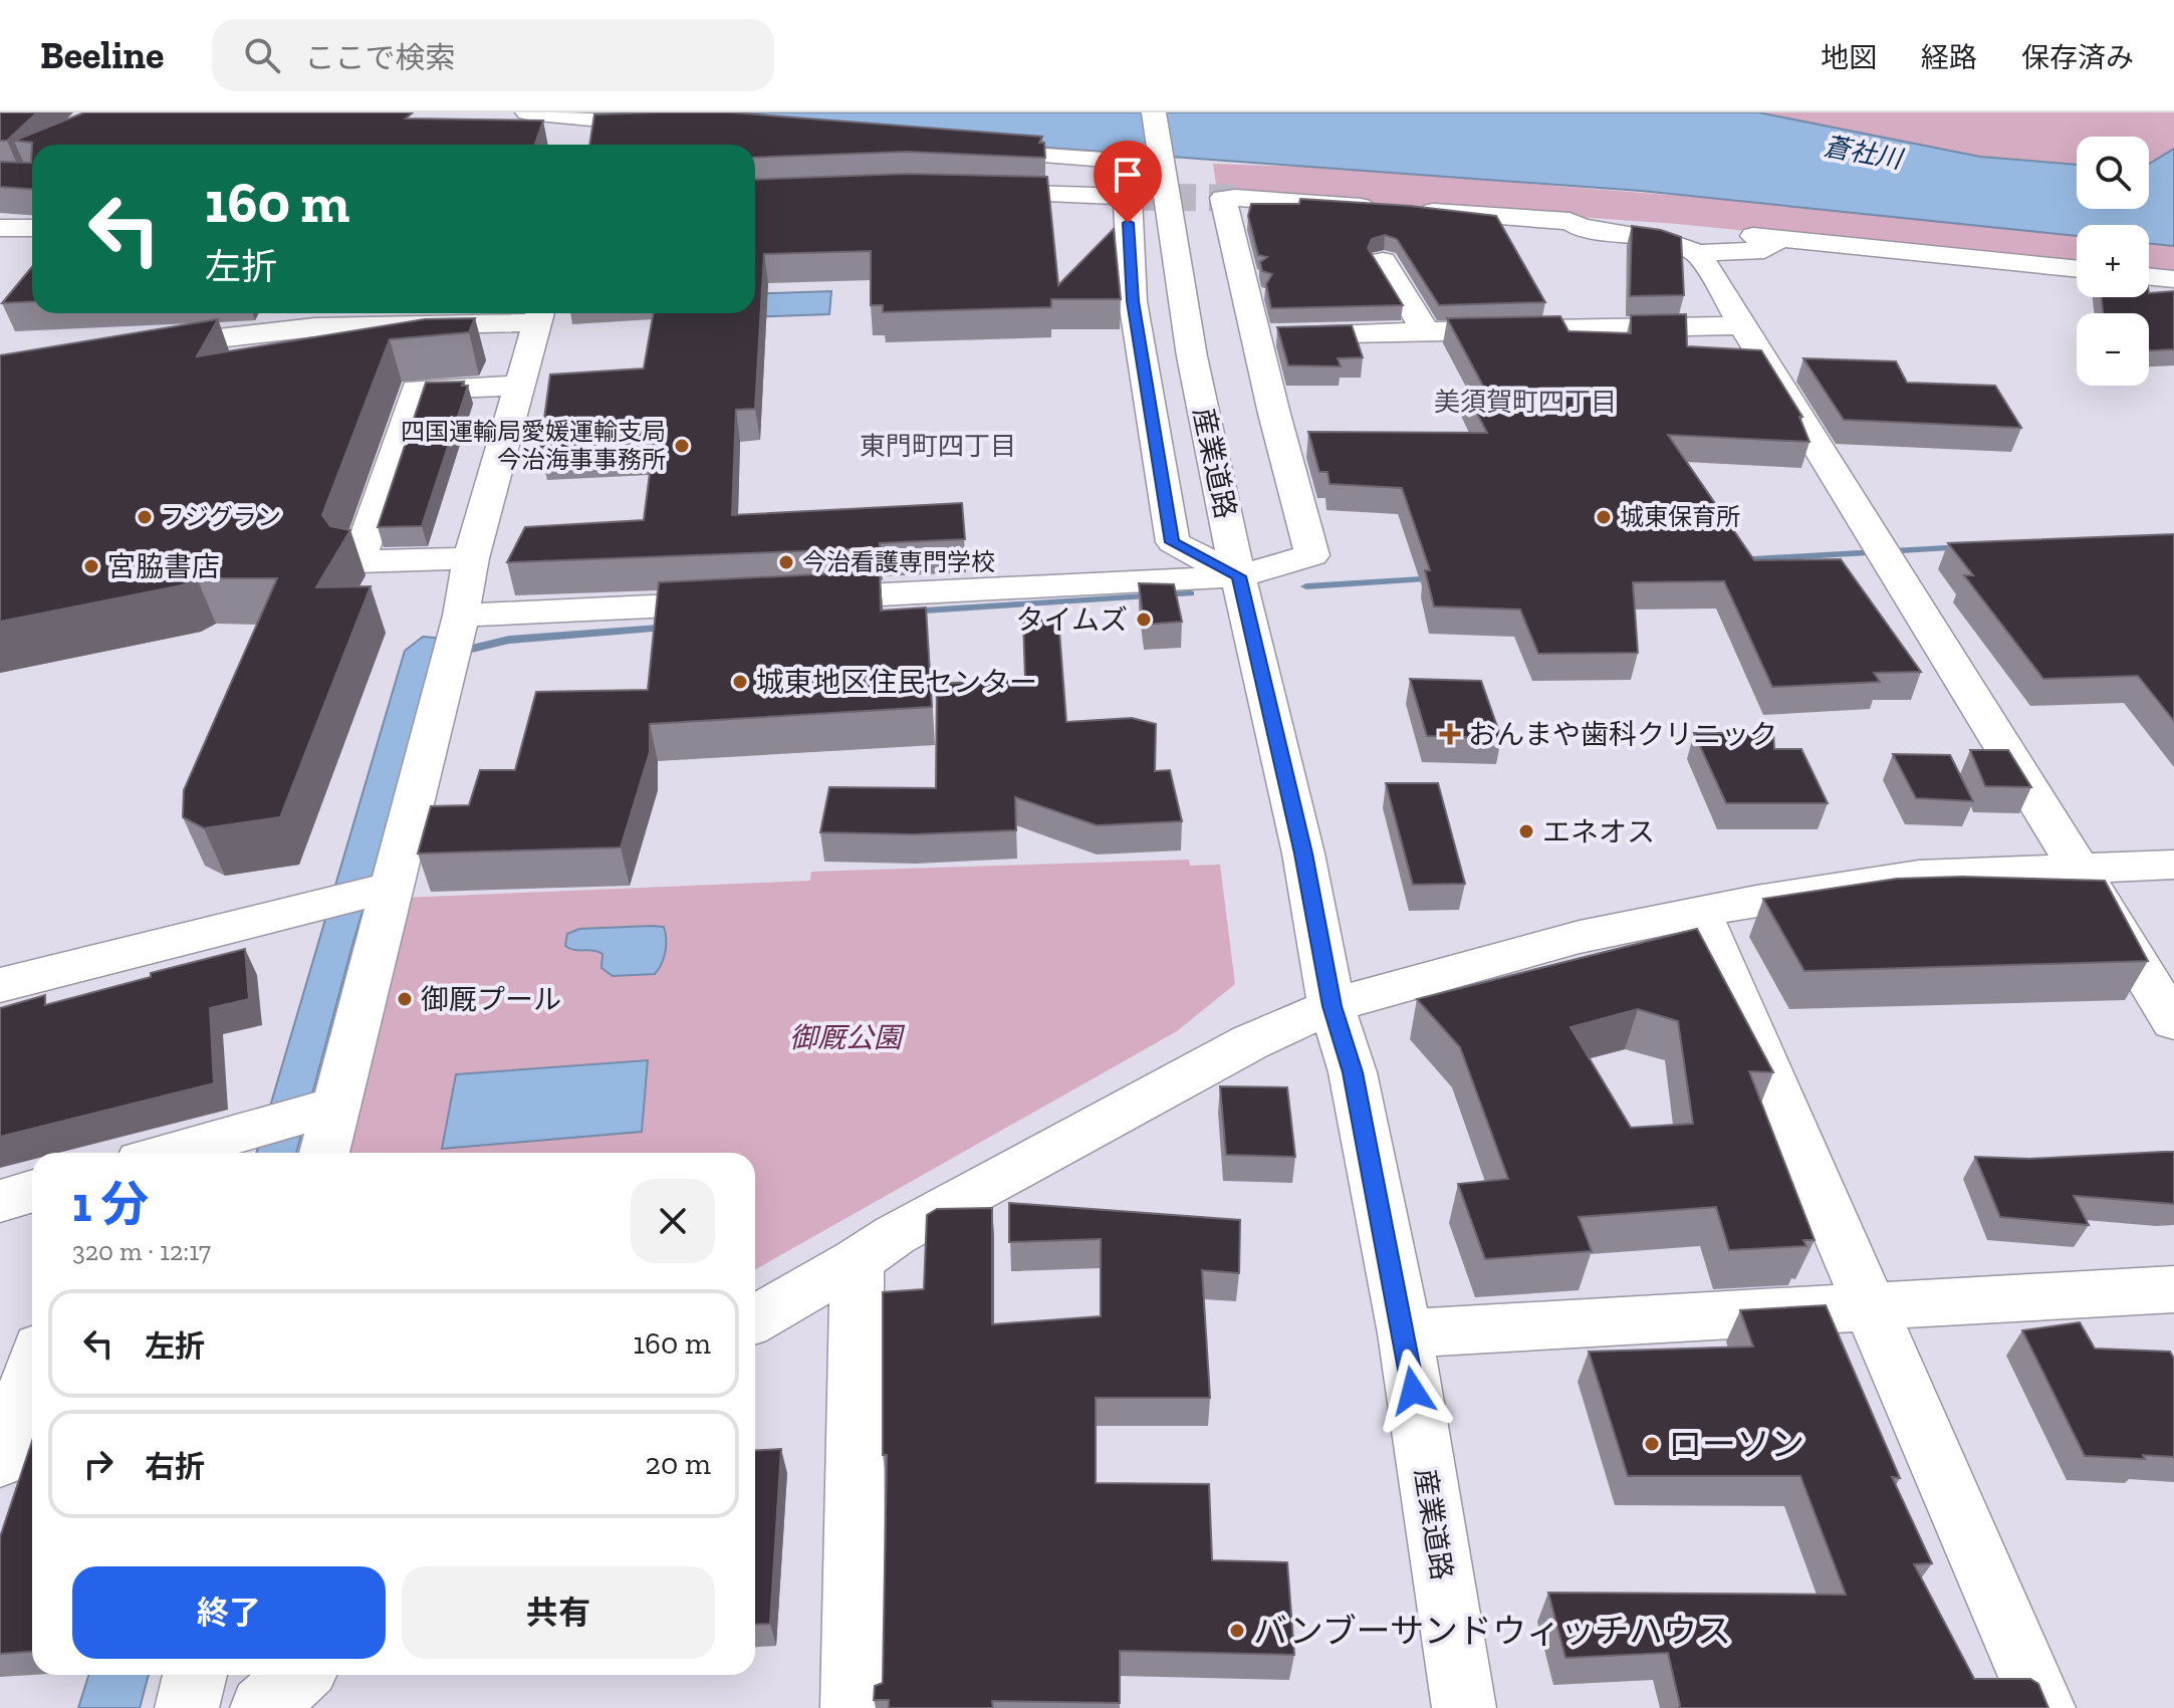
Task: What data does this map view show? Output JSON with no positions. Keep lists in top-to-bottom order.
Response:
{
  "streets": {
    "street": ["産業道路"]
  },
  "districts": ["美須賀町四丁目", "東門町四丁目"],
  "water": ["蒼社川"],
  "parks": ["御厩公園"],
  "places": {
    "other": [
      "四国運輸局愛媛運輸支局 今治海事事務所",
      "フジグラン",
      "城東保育所",
      "今治看護専門学校",
      "宮脇書店",
      "タイムズ",
      "城東地区住民センター",
      "エネオス",
      "御厩プール",
      "ローソン",
      "バンブーサンドウィッチハウス"
    ],
    "health": ["おんまや歯科クリニック"]
  },
  "page": {
    "header": "Beeline",
    "search": "ここで検索",
    "nav": ["地図", "経路", "保存済み"],
    "map_buttons": ["+", "−"],
    "turn": ["160 m", "左折"],
    "heading": ["1 分", "320 m · 12:17"],
    "list": [
      {
        "name": "左折",
        "value": "160 m"
      },
      {
        "name": "右折",
        "value": "20 m"
      }
    ],
    "buttons": ["終了", "共有"]
  }
}
